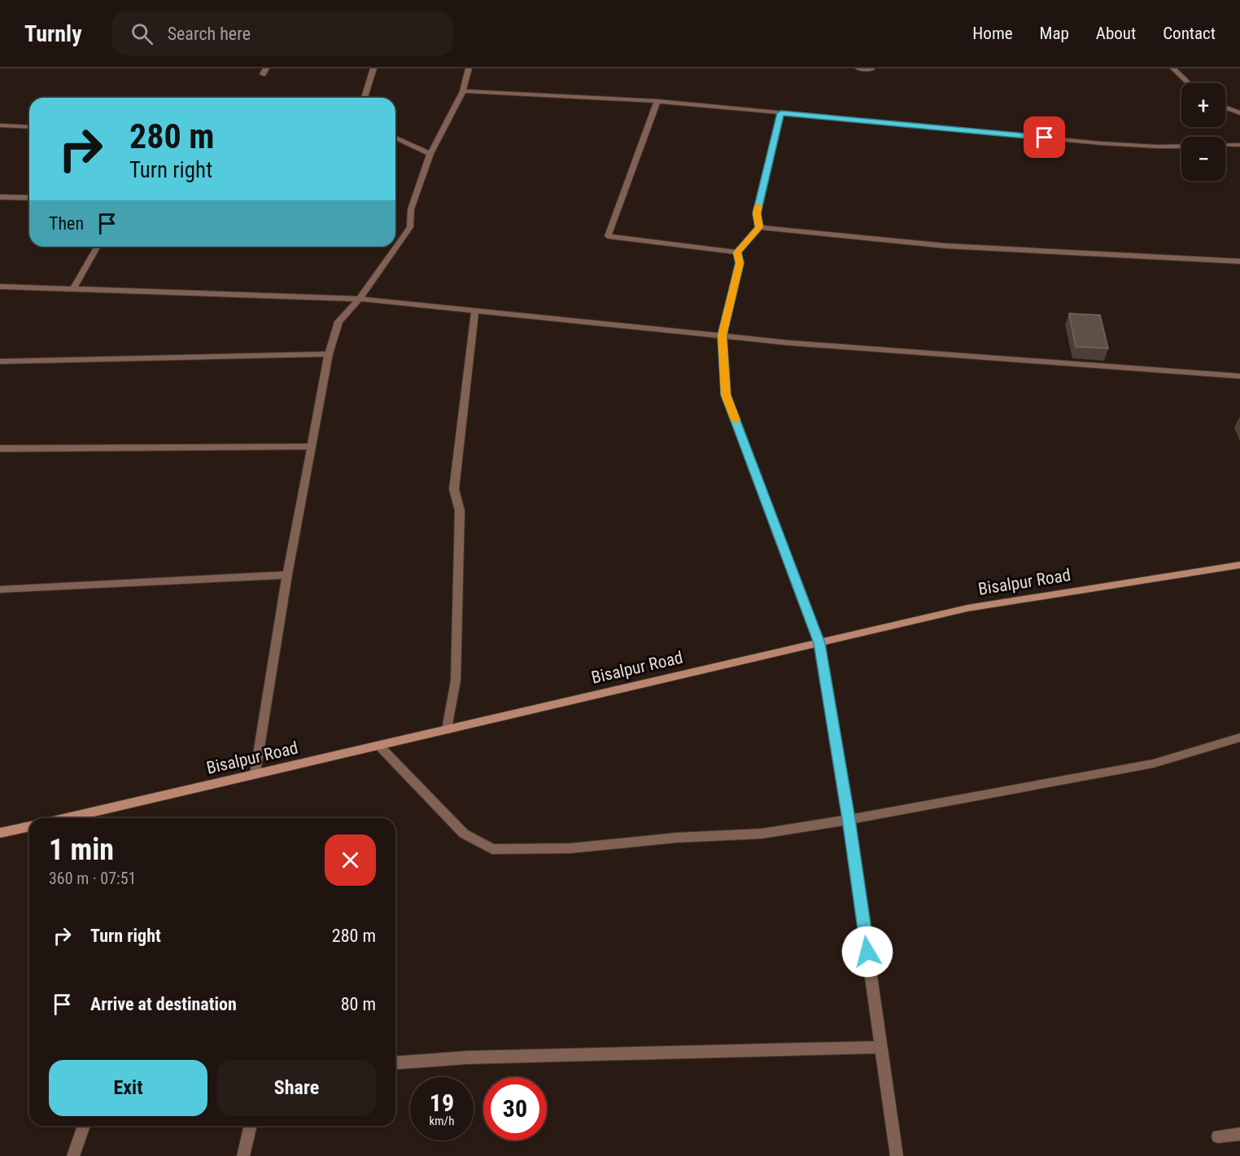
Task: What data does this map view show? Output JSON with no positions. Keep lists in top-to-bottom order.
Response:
{
  "streets": {
    "main road": ["Bisalpur Road"]
  },
  "page": {
    "header": "Turnly",
    "search": "Search here",
    "nav": [
      "Home",
      "Map",
      "About",
      "Contact"
    ],
    "map_buttons": ["+", "−"],
    "turn": ["280 m", "Turn right"],
    "then": "Then",
    "heading": ["1 min", "360 m · 07:51"],
    "list": [
      {
        "name": "Turn right",
        "value": "280 m"
      },
      {
        "name": "Arrive at destination",
        "value": "80 m"
      }
    ],
    "buttons": ["Exit", "Share"],
    "speed": "19 km/h",
    "limit": "30"
  }
}
